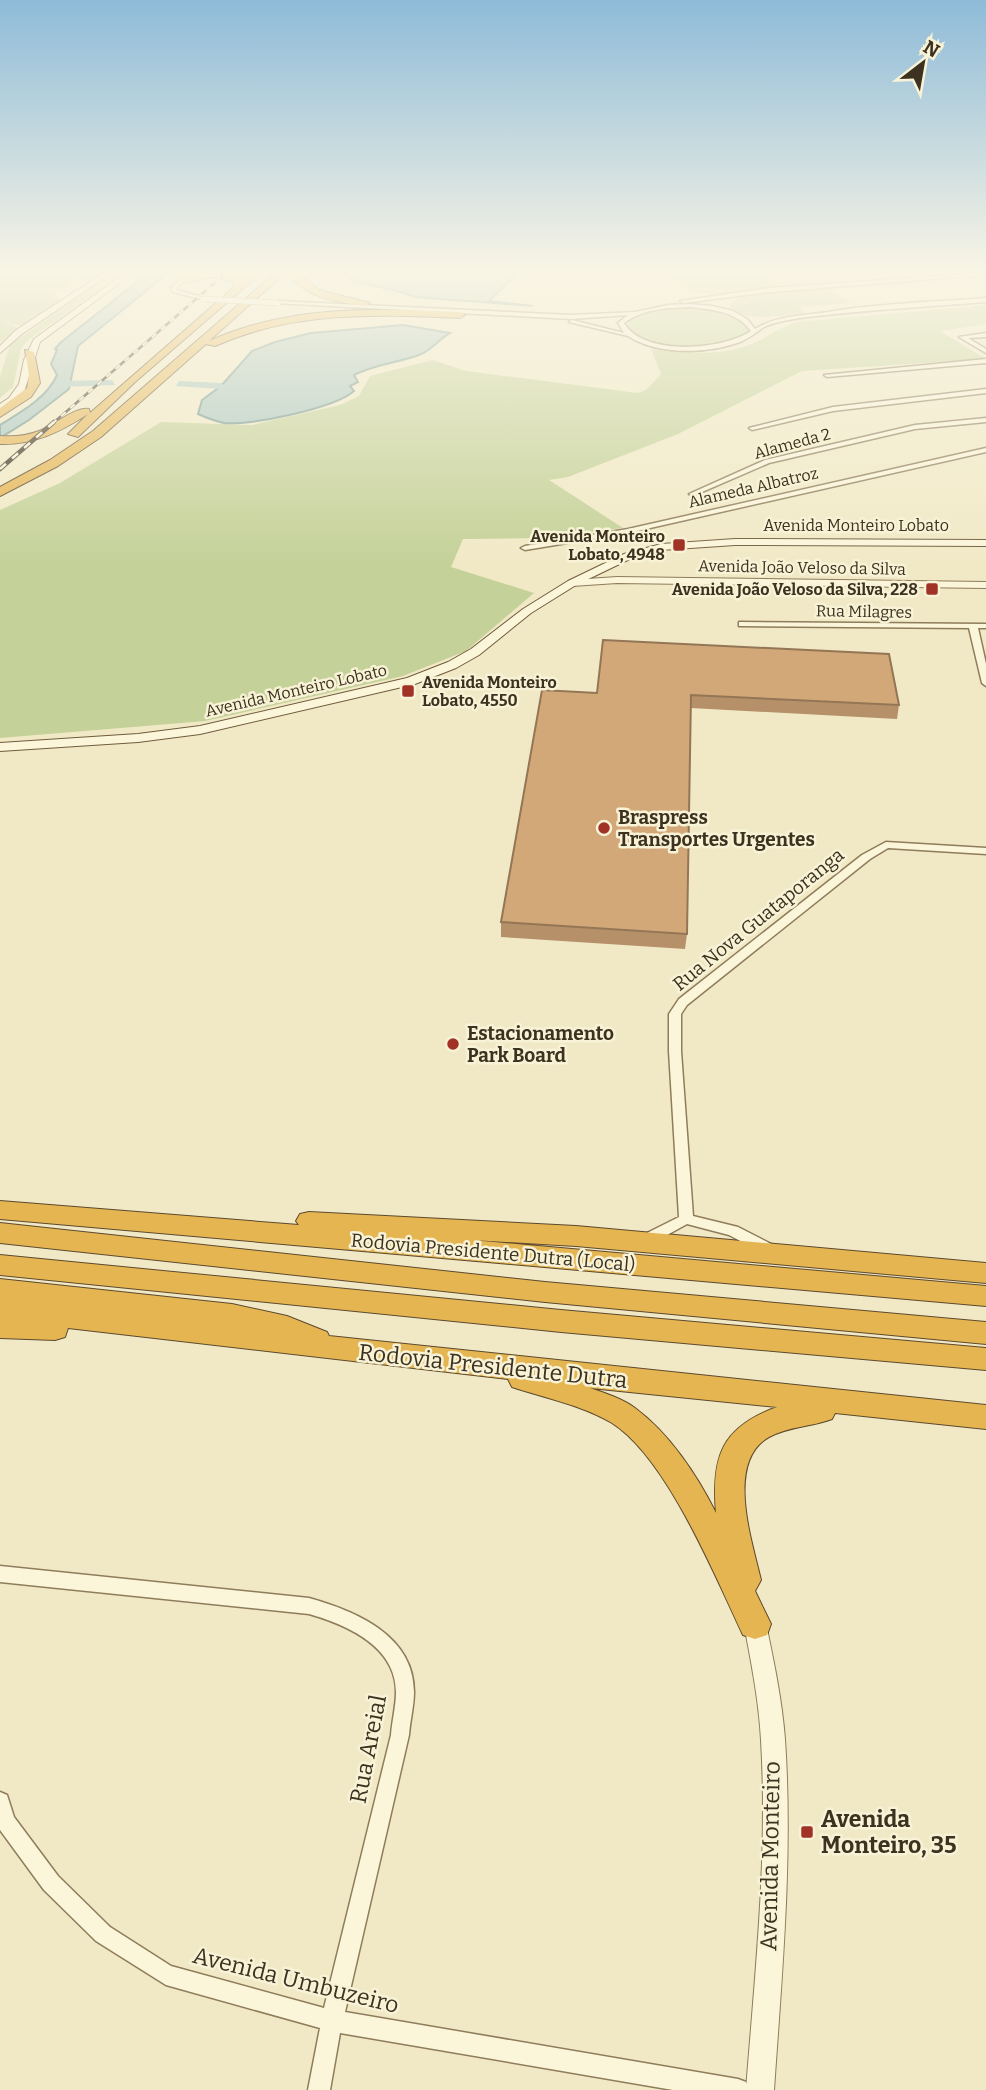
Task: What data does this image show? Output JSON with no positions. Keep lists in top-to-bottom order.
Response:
{
  "streets": {
    "highway": ["Rodovia Presidente Dutra (Local)", "Rodovia Presidente Dutra"],
    "main road": ["Avenida Monteiro Lobato"],
    "street": [
      "Alameda 2",
      "Alameda Albatroz",
      "Avenida João Veloso da Silva",
      "Rua Milagres",
      "Rua Nova Guataporanga",
      "Rua Areial",
      "Avenida Monteiro",
      "Avenida Umbuzeiro"
    ]
  },
  "crossings": [
    ["Avenida Monteiro Lobato", "Avenida João Veloso da Silva"],
    ["Rua Areial", "Avenida Umbuzeiro"]
  ],
  "places": {
    "transit": [
      "Avenida Monteiro Lobato, 4948",
      "Avenida João Veloso da Silva, 228",
      "Avenida Monteiro Lobato, 4550",
      "Avenida Monteiro, 35"
    ],
    "other": ["Braspress Transportes Urgentes", "Estacionamento Park Board"]
  },
  "north": "top right"
}
